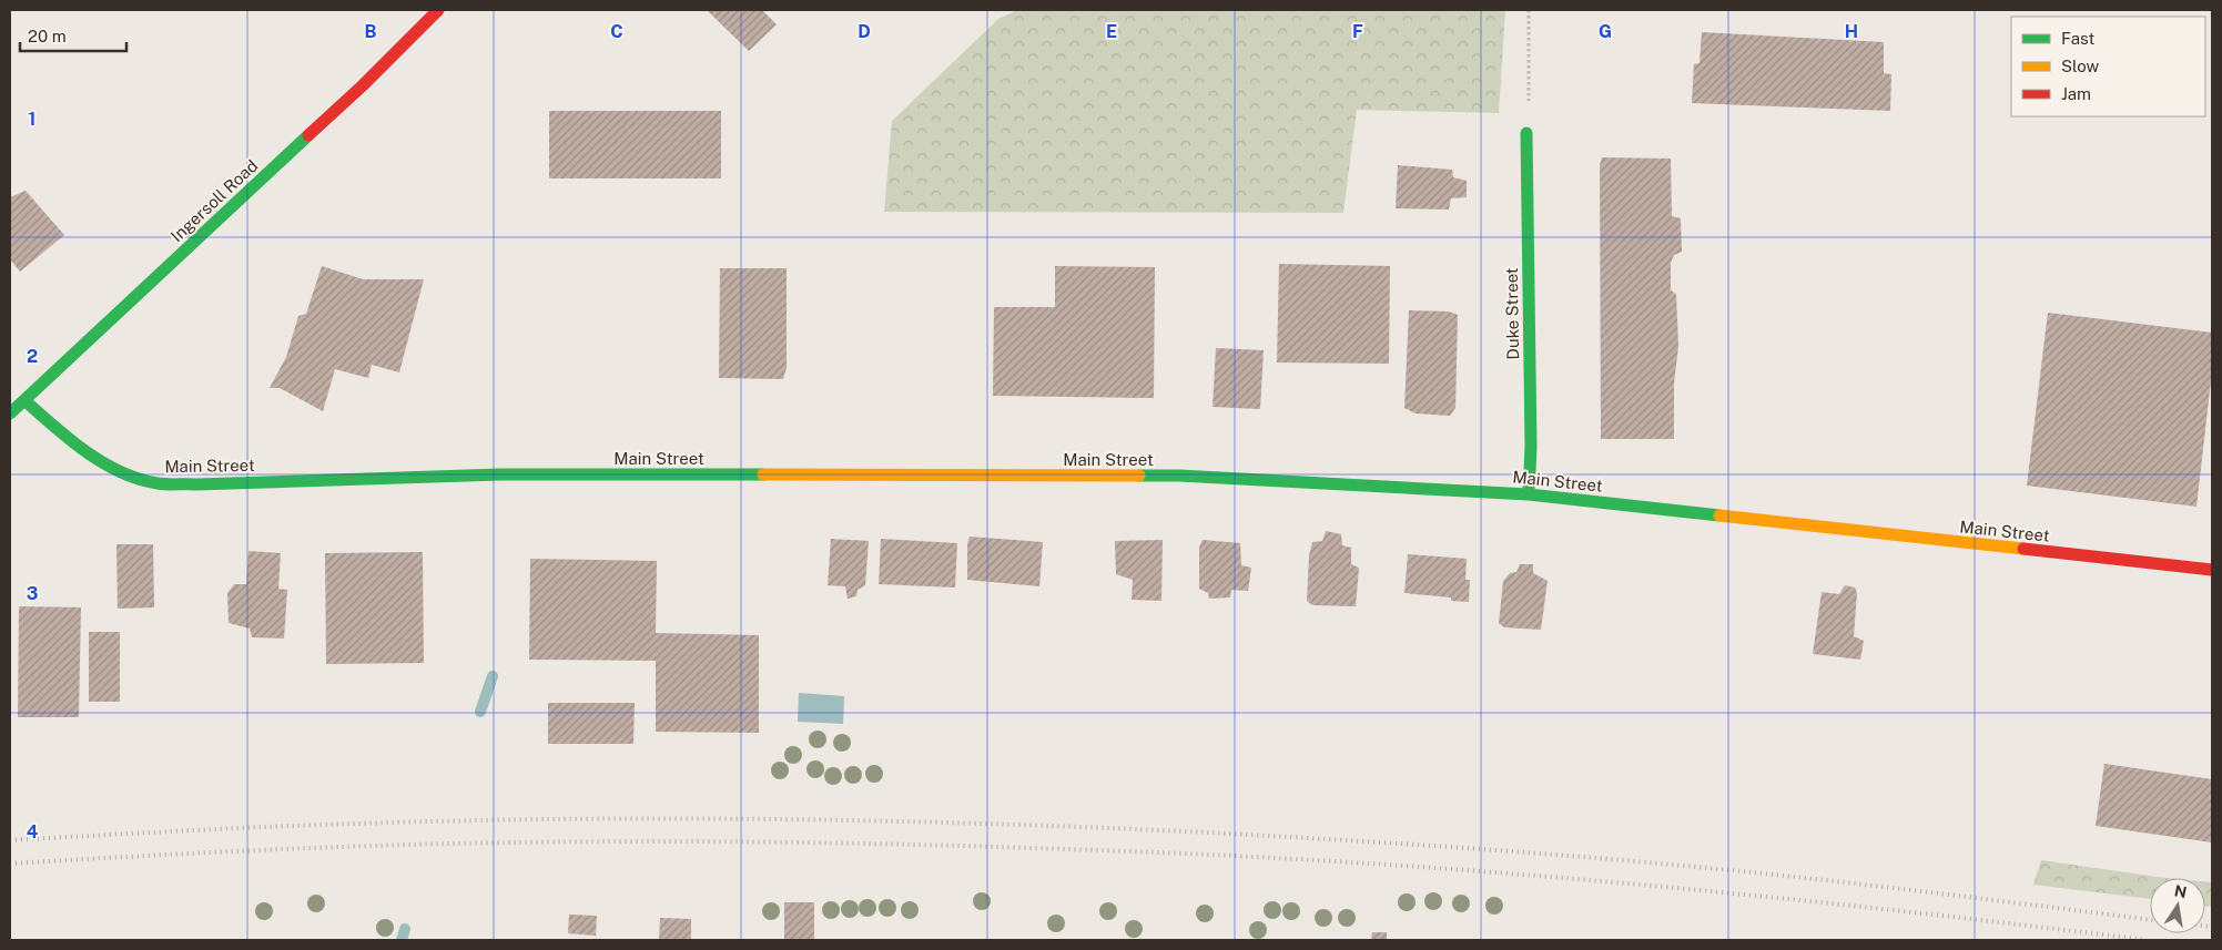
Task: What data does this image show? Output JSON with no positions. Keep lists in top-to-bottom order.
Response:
{
  "streets": {
    "main road": ["Ingersoll Road", "Duke Street", "Main Street"]
  },
  "crossings": [
    ["Ingersoll Road", "Main Street"],
    ["Duke Street", "Main Street"]
  ],
  "legend": ["Fast", "Slow", "Jam"],
  "scale_bar": "20 m",
  "north": "top",
  "grid": {
    "columns": [
      "B",
      "C",
      "D",
      "E",
      "F",
      "G",
      "H"
    ],
    "rows": [
      "1",
      "2",
      "3",
      "4"
    ]
  }
}
